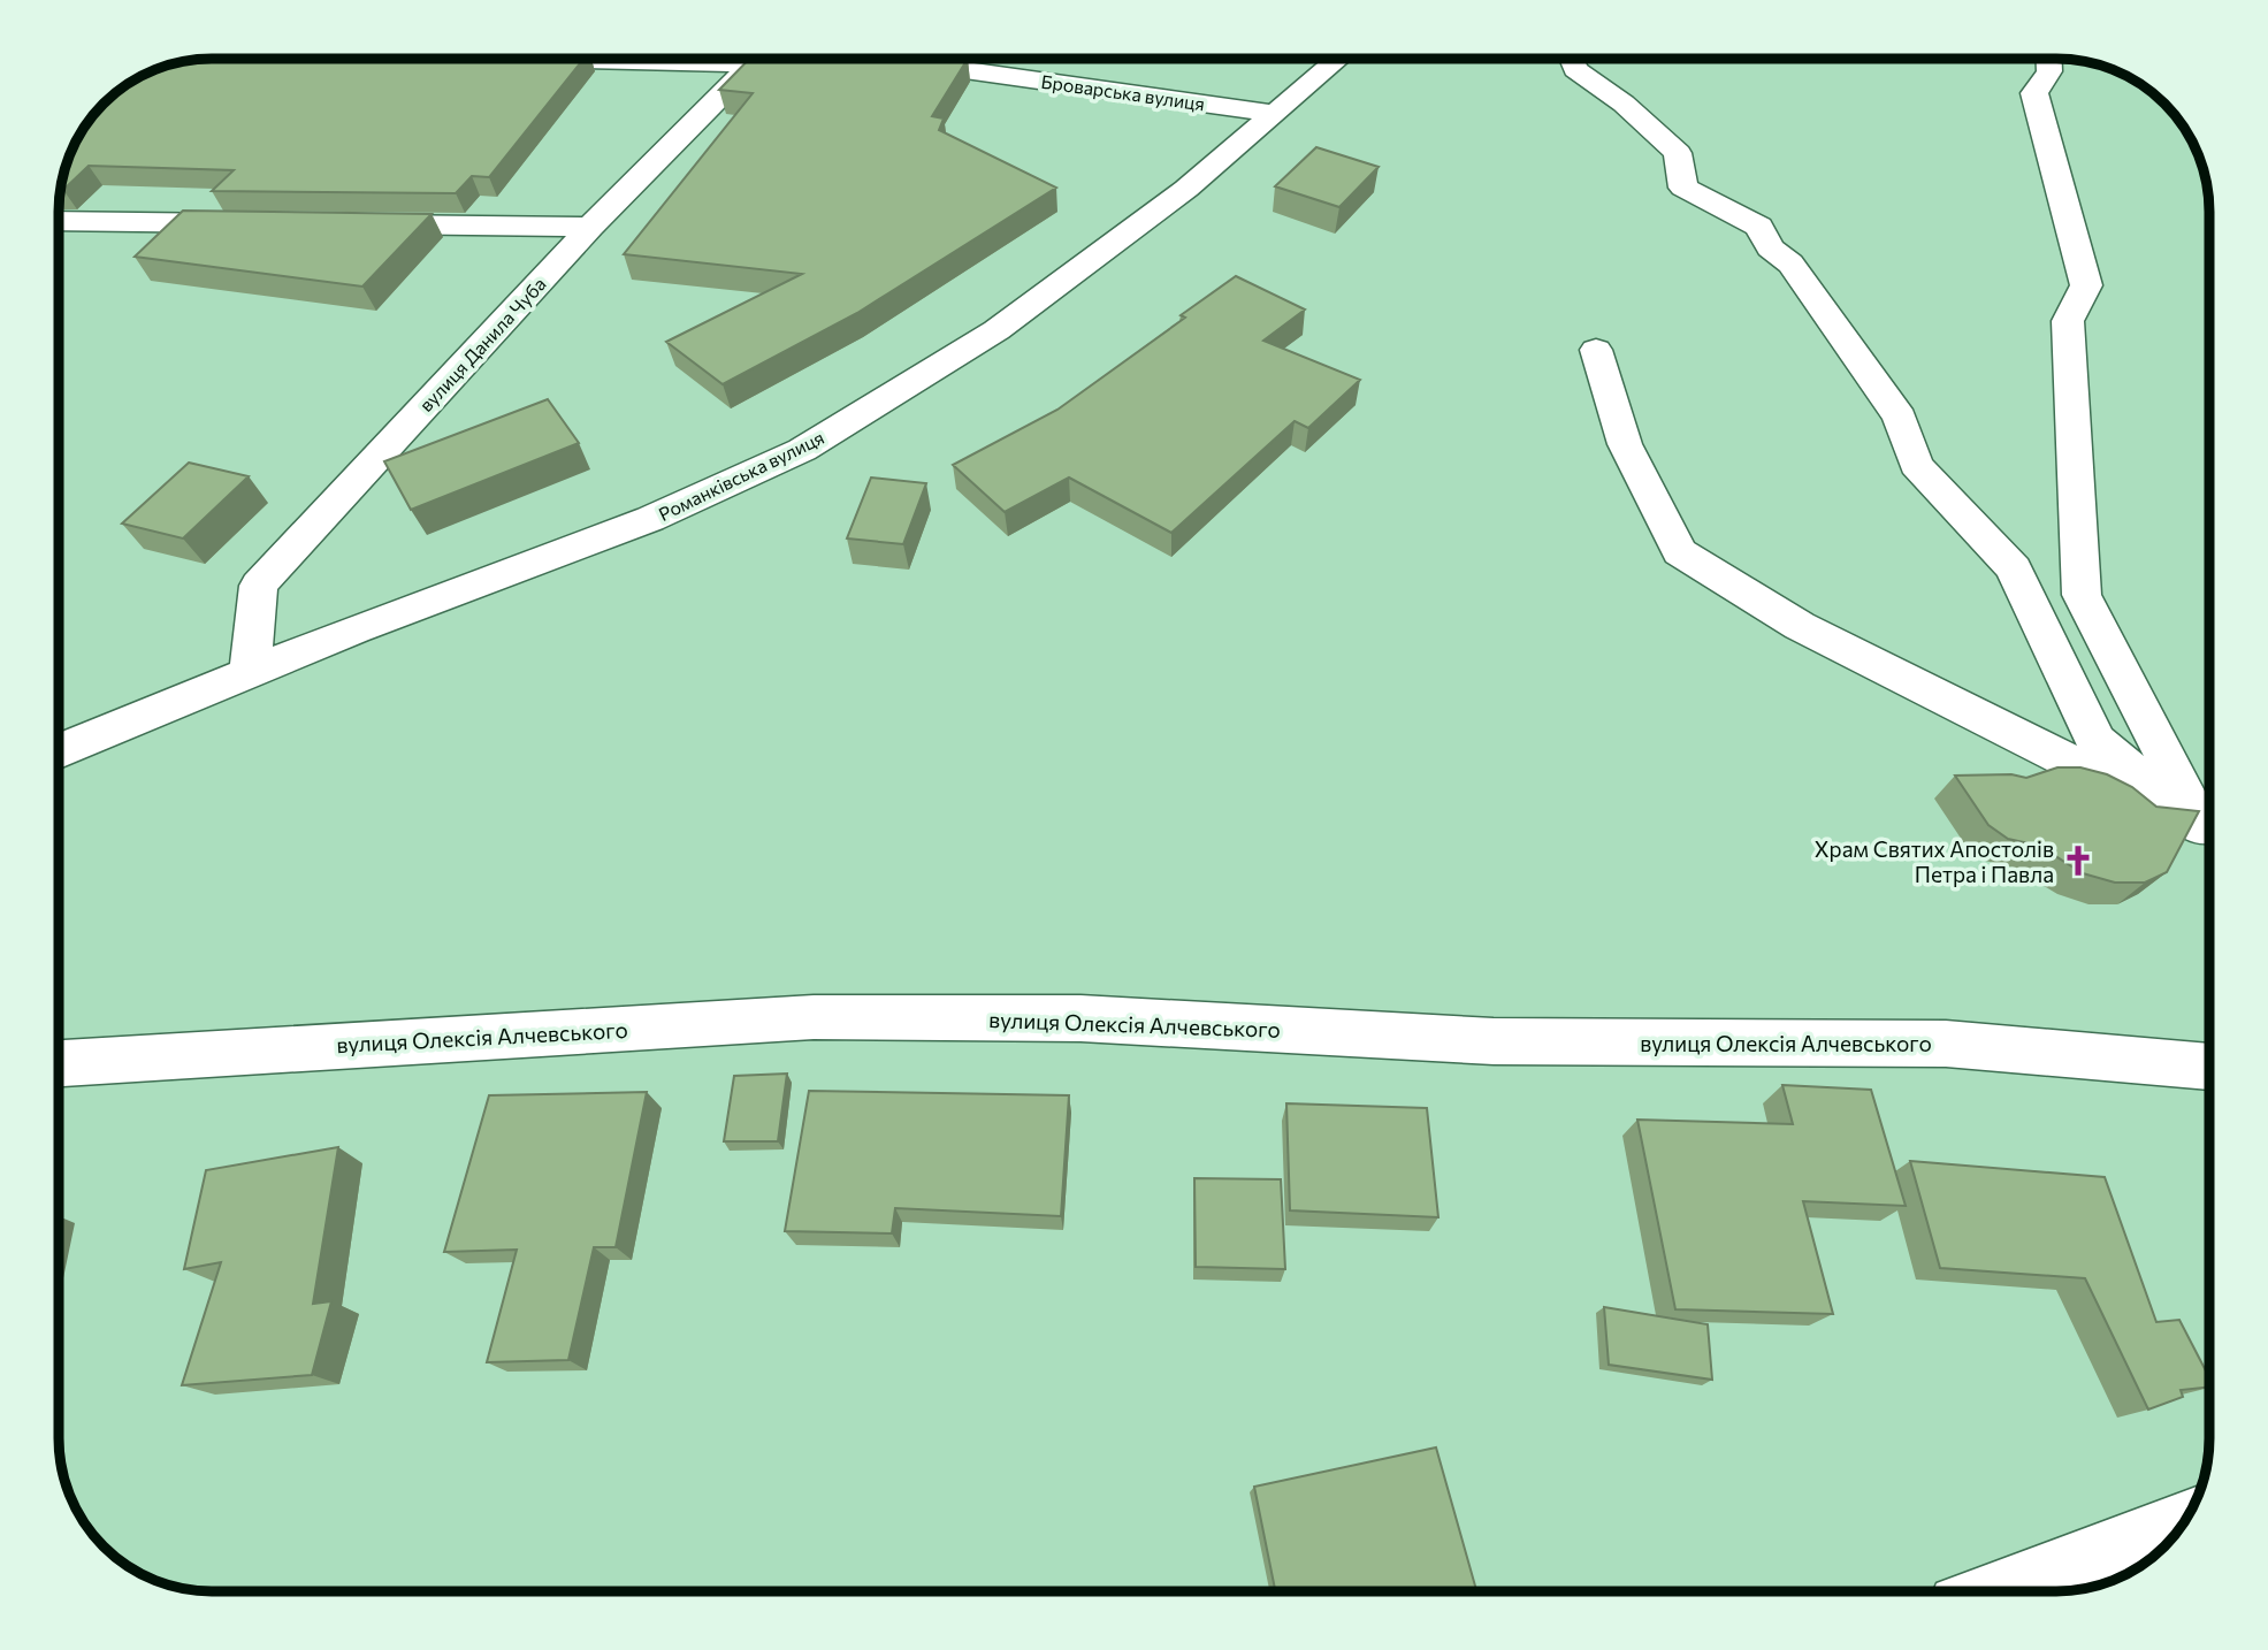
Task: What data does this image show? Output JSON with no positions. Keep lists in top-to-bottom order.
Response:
{
  "streets": {
    "street": [
      "Броварська вулиця",
      "вулиця Данила Чуба",
      "Романківська вулиця",
      "вулиця Олексія Алчевського"
    ]
  },
  "crossings": [
    ["Броварська вулиця", "Романківська вулиця"],
    ["вулиця Данила Чуба", "Романківська вулиця"]
  ],
  "places": {
    "church": ["Храм Святих Апостолів Петра і Павла"]
  }
}
